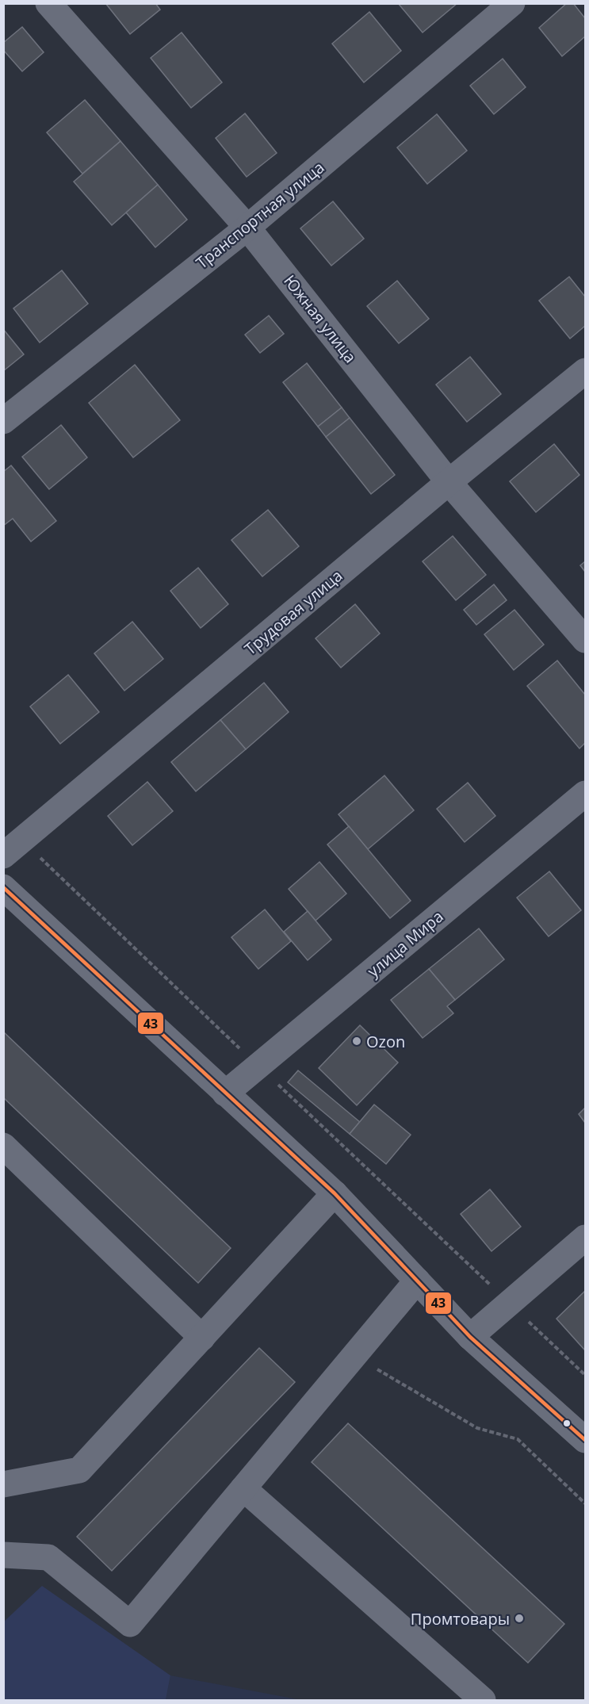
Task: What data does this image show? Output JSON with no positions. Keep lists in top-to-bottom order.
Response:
{
  "streets": {
    "street": [
      "Транспортная улица",
      "Южная улица",
      "Трудовая улица",
      "улица Мира"
    ]
  },
  "crossings": [
    ["Транспортная улица", "Южная улица"],
    ["Южная улица", "Трудовая улица"]
  ],
  "places": ["Ozon", "Промтовары"],
  "lines": ["transit line 43"]
}
